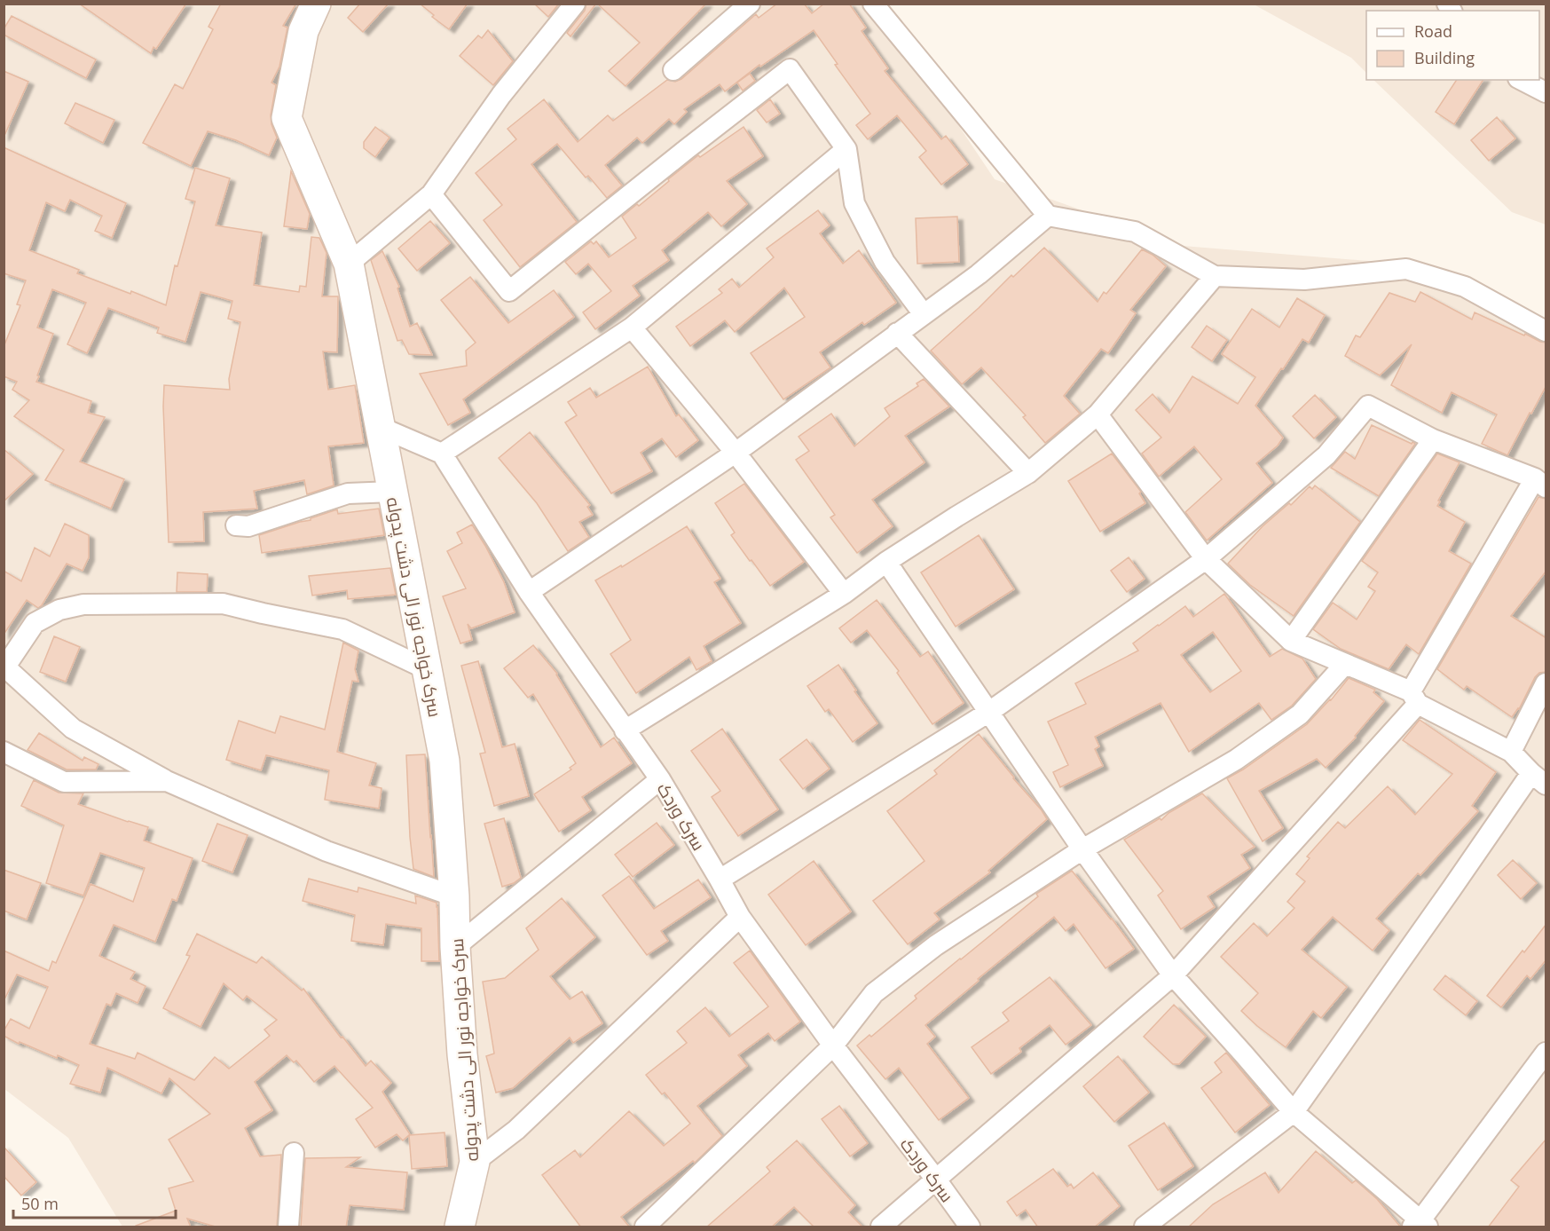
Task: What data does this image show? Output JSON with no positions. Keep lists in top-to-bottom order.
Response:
{
  "streets": {
    "main road": ["سرک خواجه نور الی دشت پدوله"],
    "street": ["سرک وردک"]
  },
  "legend": ["Road", "Building"],
  "scale_bar": "50 m"
}
